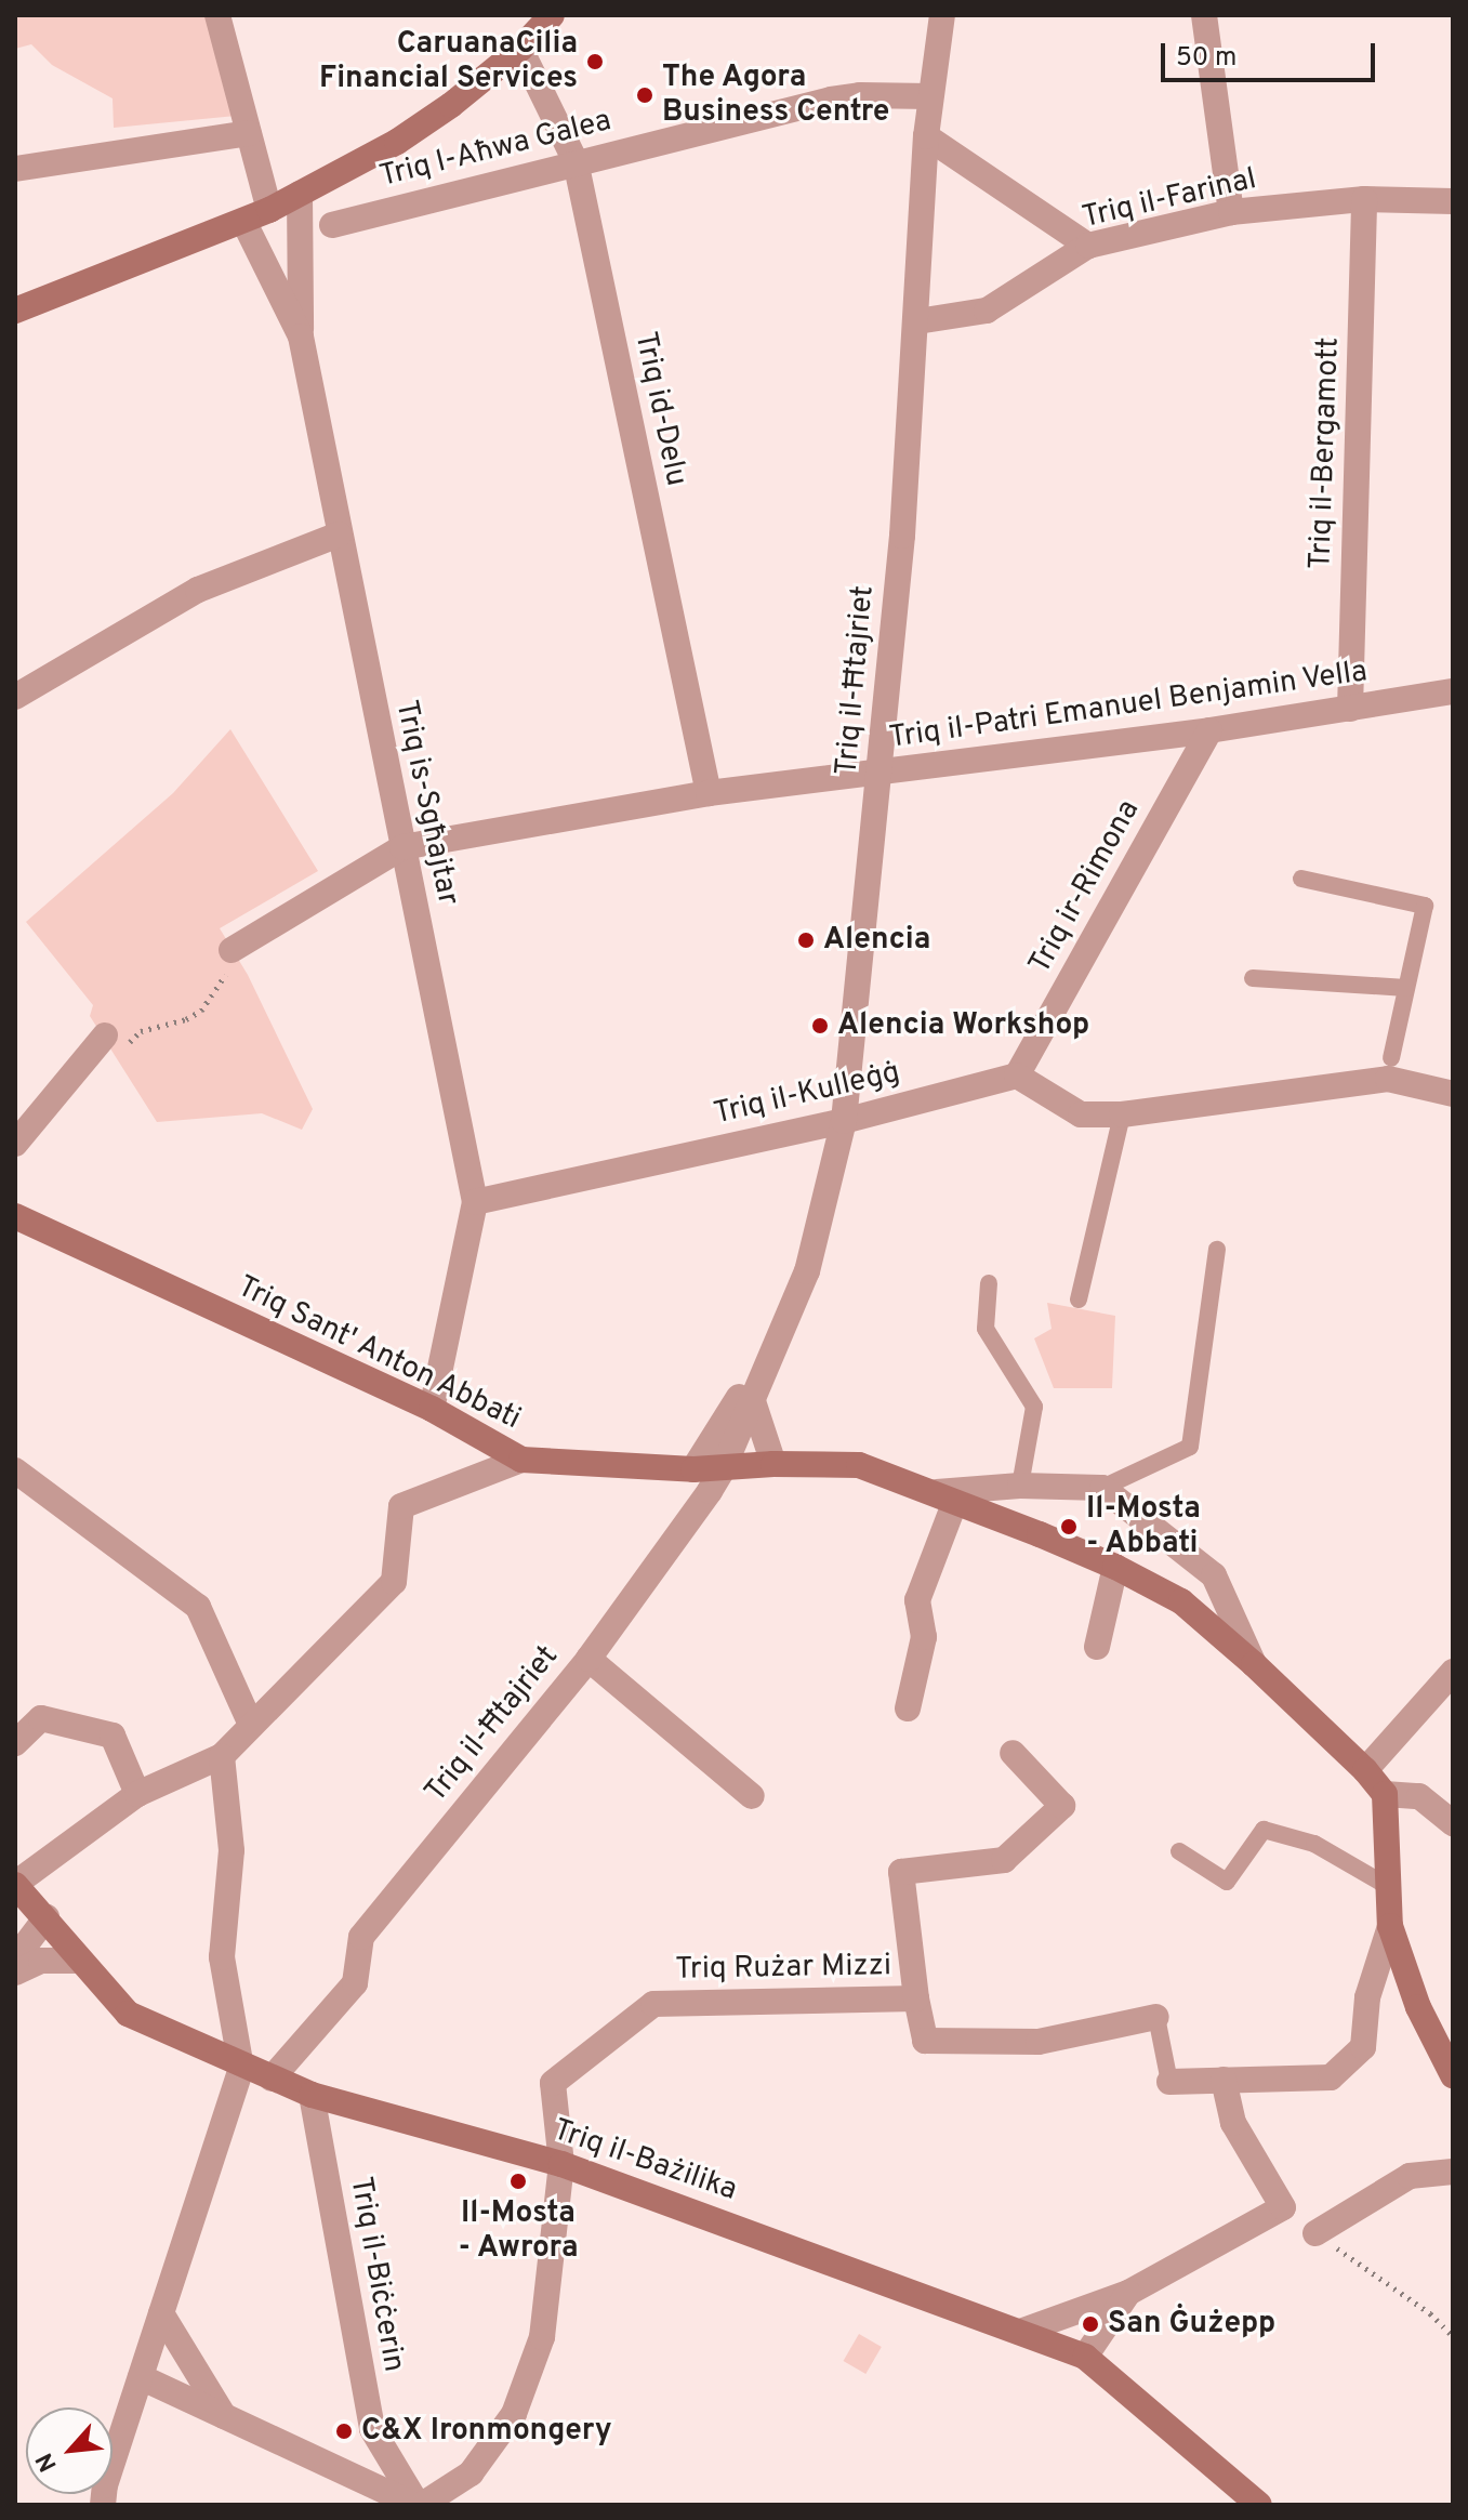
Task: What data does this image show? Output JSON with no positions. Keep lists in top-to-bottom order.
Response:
{
  "streets": {
    "street": [
      "Triq l-Aħwa Galea",
      "Triq il-Farinal",
      "Triq id-Delu",
      "Triq il-Bergamott",
      "Triq il-Ħtajriet",
      "Triq il-Patri Emanuel Benjamin Vella",
      "Triq is-Sgħajtar",
      "Triq ir-Rimona",
      "Triq il-Kulleġġ",
      "Triq Sant' Anton Abbati",
      "Triq Rużar Mizzi",
      "Triq il-Bażilika",
      "Triq il-Biċċerin"
    ]
  },
  "crossings": [
    ["Triq l-Aħwa Galea", "Triq id-Delu"],
    ["Triq l-Aħwa Galea", "Triq il-Ħtajriet"],
    ["Triq il-Farinal", "Triq il-Bergamott"],
    ["Triq il-Farinal", "Triq il-Ħtajriet"],
    ["Triq id-Delu", "Triq il-Patri Emanuel Benjamin Vella"],
    ["Triq il-Bergamott", "Triq il-Patri Emanuel Benjamin Vella"],
    ["Triq il-Ħtajriet", "Triq il-Patri Emanuel Benjamin Vella"],
    ["Triq il-Ħtajriet", "Triq il-Kulleġġ"],
    ["Triq il-Ħtajriet", "Triq Sant' Anton Abbati"],
    ["Triq il-Ħtajriet", "Triq il-Bażilika"],
    ["Triq il-Patri Emanuel Benjamin Vella", "Triq is-Sgħajtar"],
    ["Triq il-Patri Emanuel Benjamin Vella", "Triq ir-Rimona"],
    ["Triq is-Sgħajtar", "Triq il-Kulleġġ"],
    ["Triq is-Sgħajtar", "Triq Sant' Anton Abbati"],
    ["Triq ir-Rimona", "Triq il-Kulleġġ"],
    ["Triq Rużar Mizzi", "Triq il-Bażilika"],
    ["Triq il-Bażilika", "Triq il-Biċċerin"]
  ],
  "places": [
    "CaruanaCilia Financial Services",
    "The Agora Business Centre",
    "Alencia",
    "Alencia Workshop",
    "Il-Mosta - Abbati",
    "Il-Mosta - Awrora",
    "San Ġużepp",
    "C&X Ironmongery"
  ],
  "scale_bar": "50 m",
  "north": "bottom left"
}
